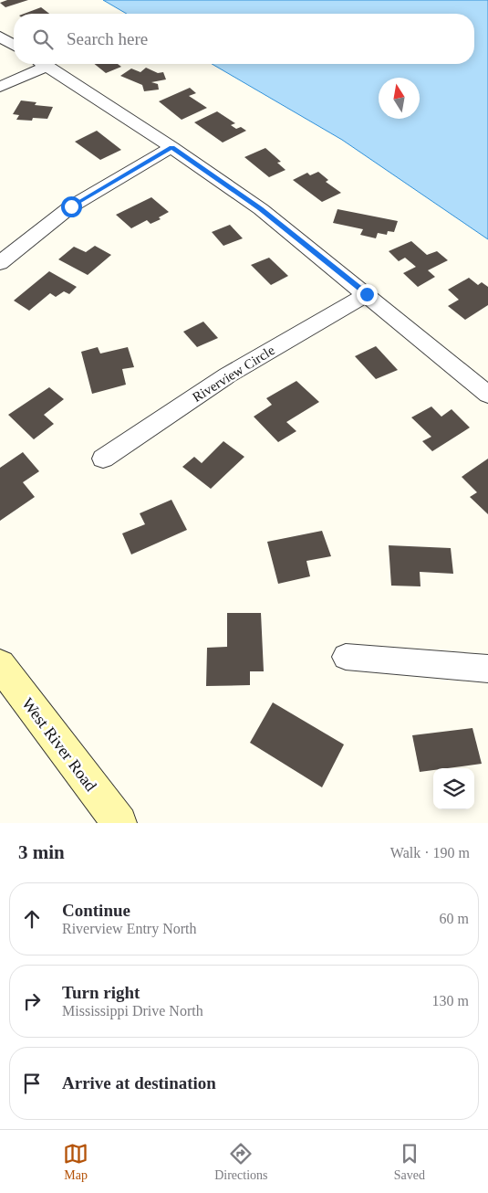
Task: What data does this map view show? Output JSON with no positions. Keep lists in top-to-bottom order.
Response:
{
  "streets": {
    "main road": ["West River Road"],
    "street": ["Riverview Circle"]
  },
  "north": "top",
  "page": {
    "search": "Search here",
    "heading": ["3 min", "Walk · 190 m"],
    "list": [
      ["Continue", "Riverview Entry North", "60 m"],
      ["Turn right", "Mississippi Drive North", "130 m"],
      "Arrive at destination"
    ],
    "nav": ["Map", "Directions", "Saved"]
  }
}
